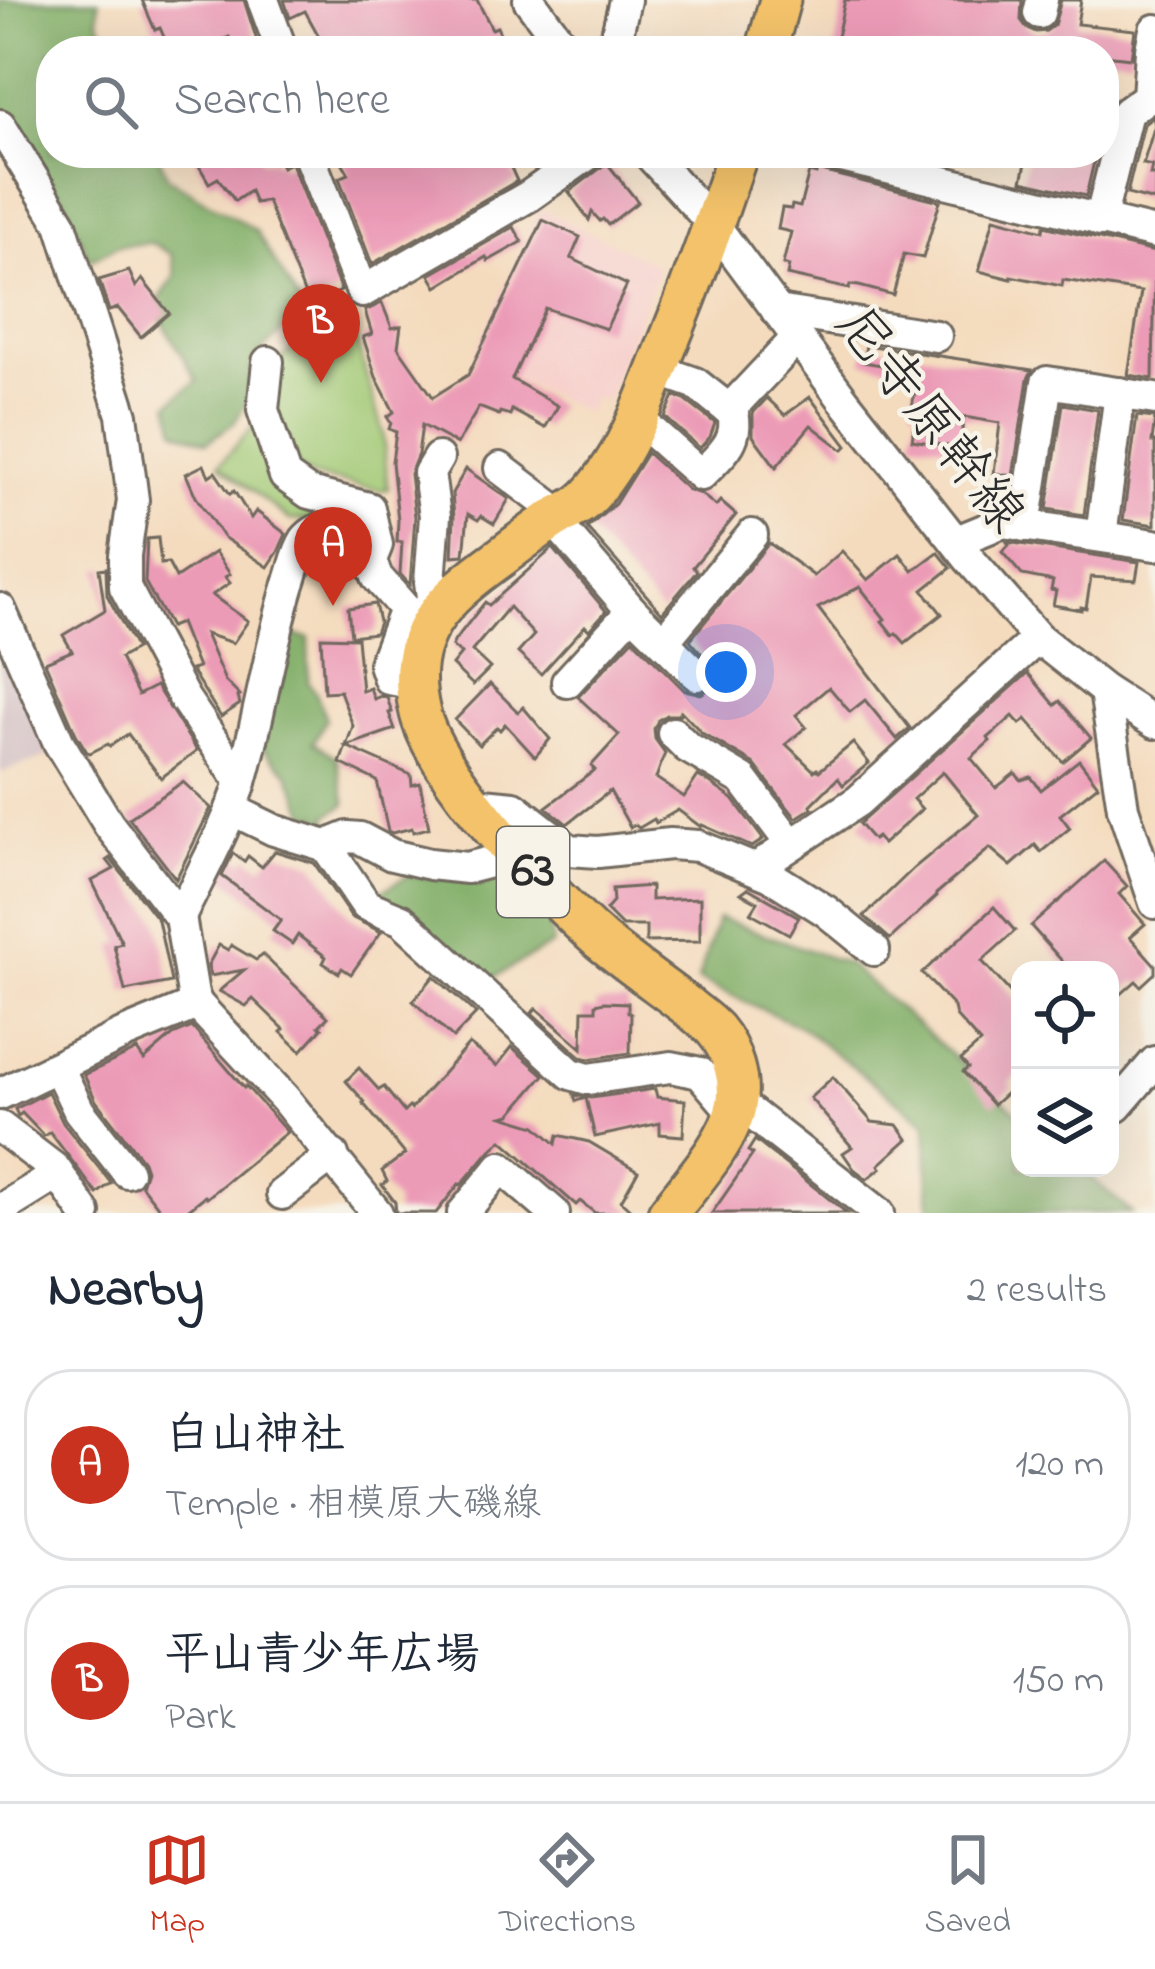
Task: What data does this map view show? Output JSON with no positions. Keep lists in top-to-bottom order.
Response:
{
  "streets": {
    "main road": ["63"],
    "street": ["尼寺原幹線"]
  },
  "page": {
    "search": "Search here",
    "pins": ["B", "A"],
    "heading": ["Nearby", "2 results"],
    "list": [
      {
        "mark": "A",
        "name": "白山神社",
        "note": "Temple · 相模原大磯線",
        "value": "120 m"
      },
      {
        "mark": "B",
        "name": "平山青少年広場",
        "note": "Park",
        "value": "150 m"
      }
    ],
    "nav": ["Map", "Directions", "Saved"]
  }
}
